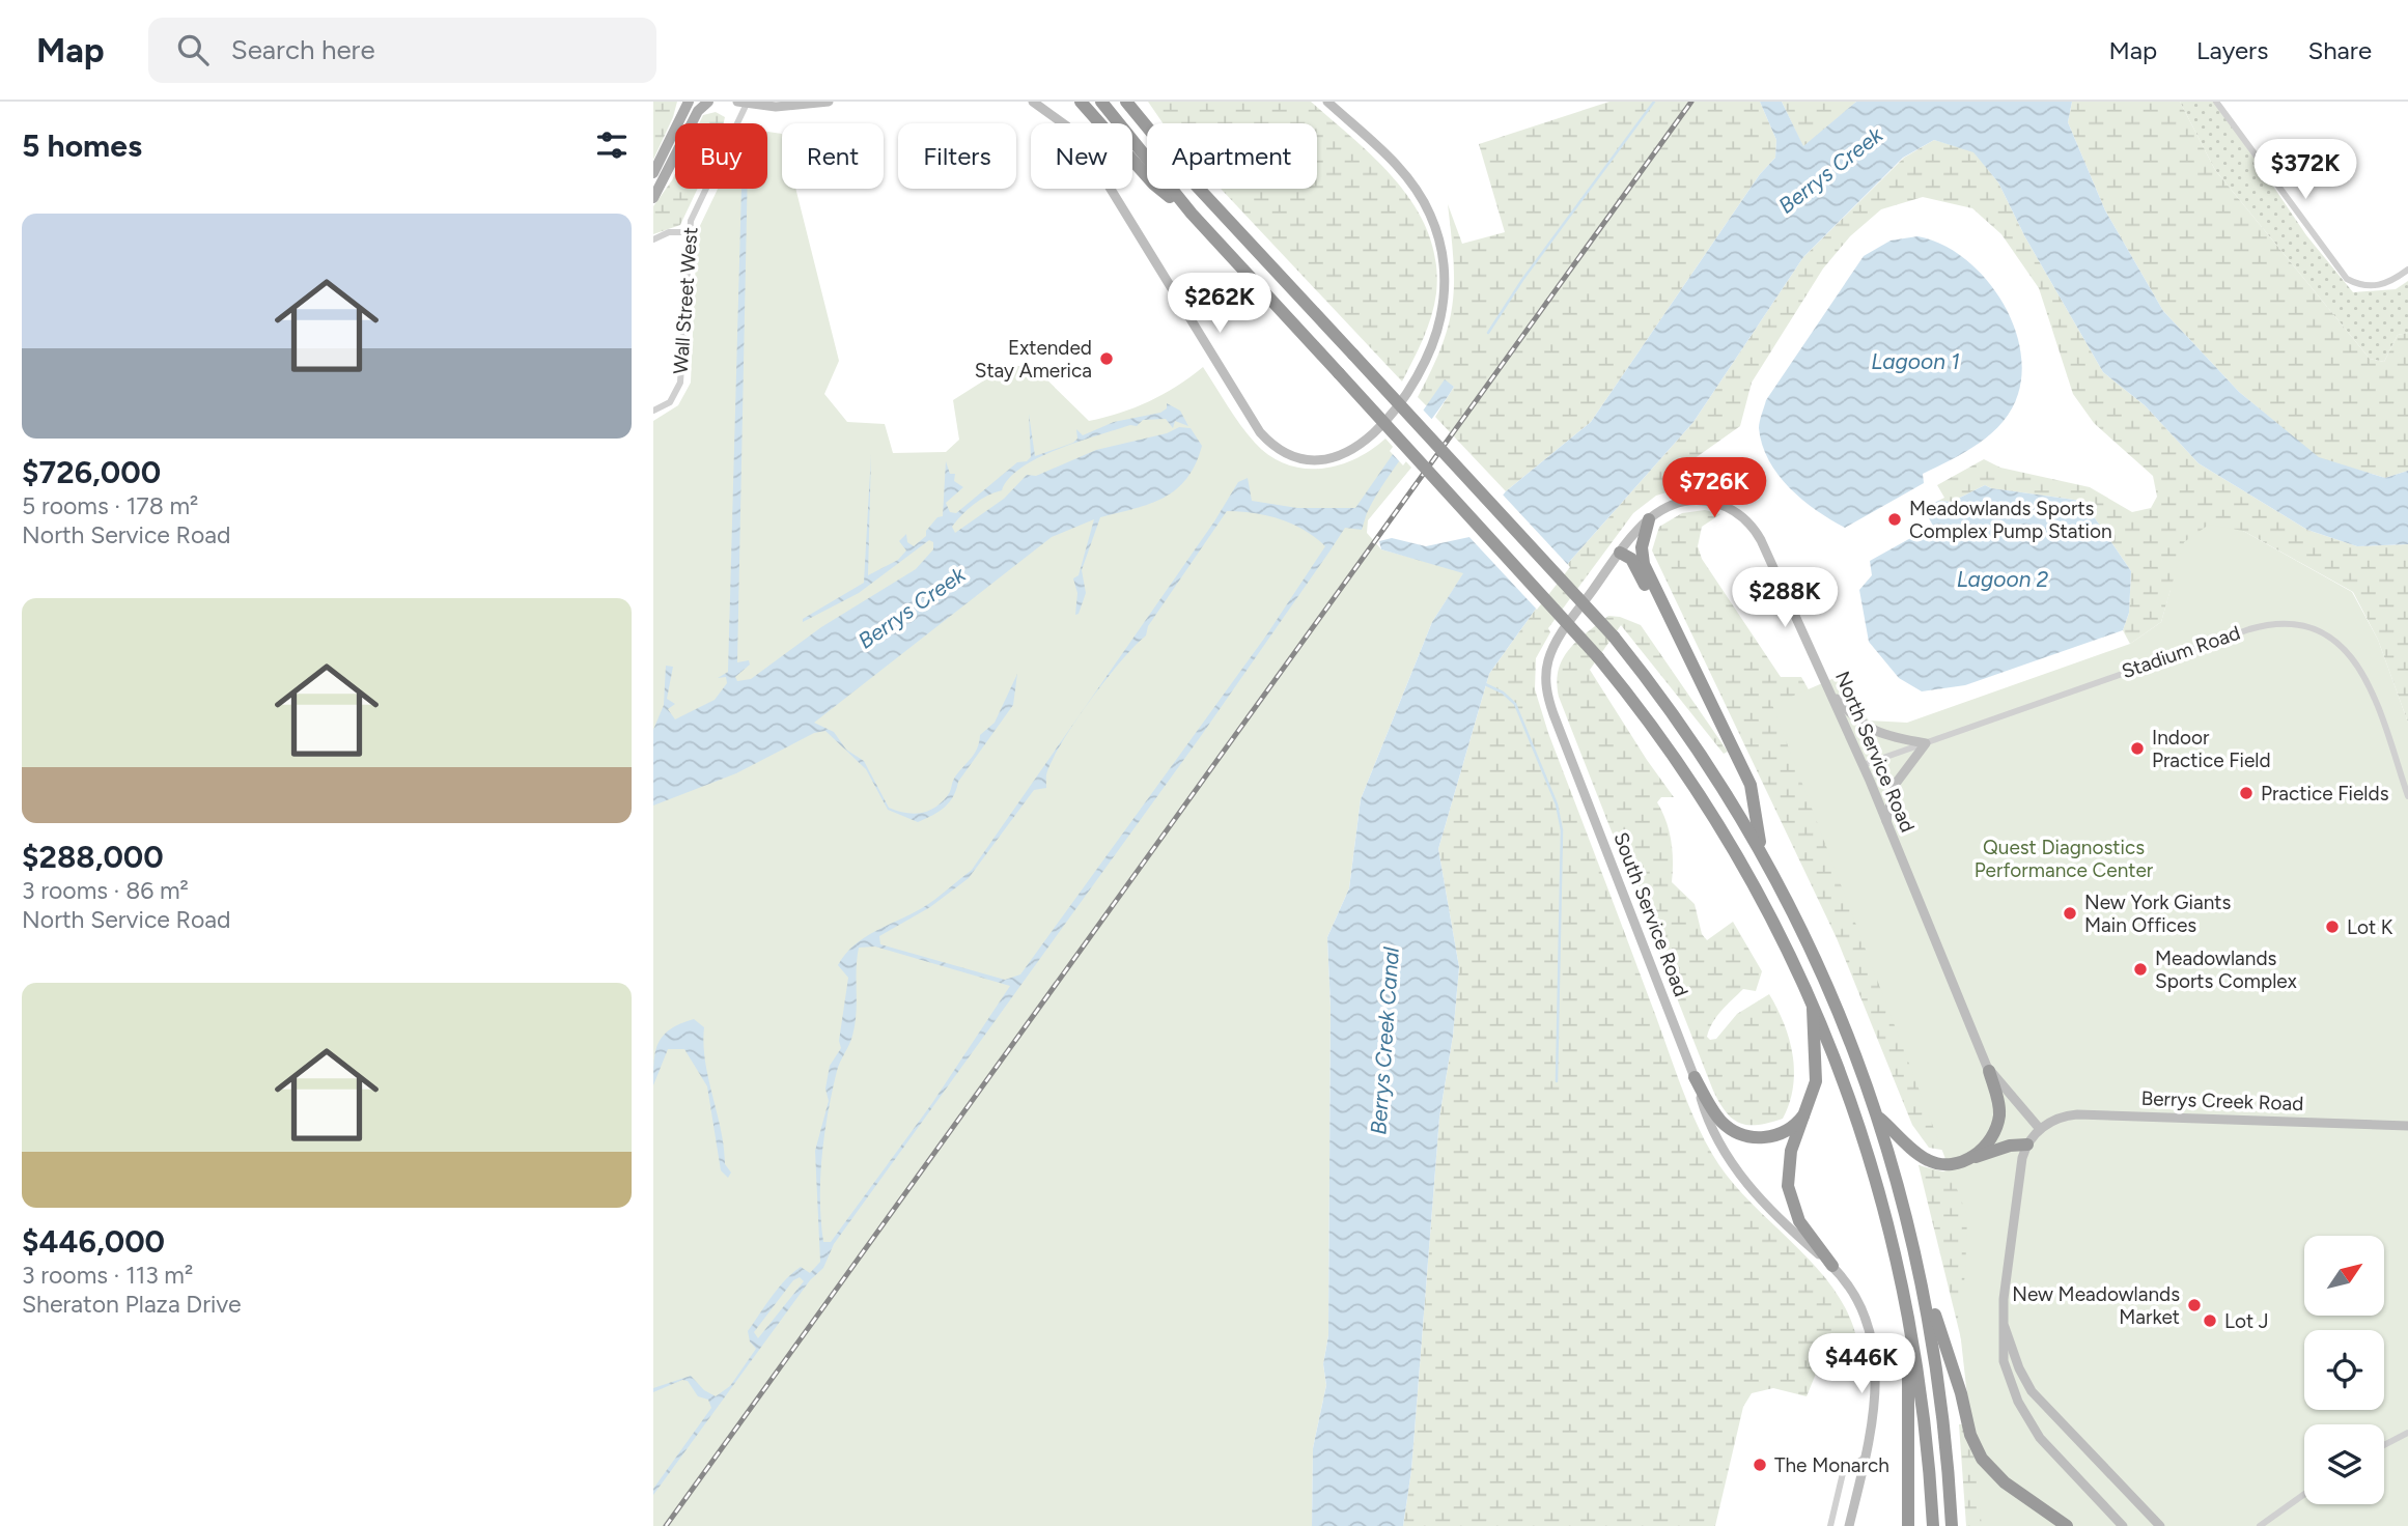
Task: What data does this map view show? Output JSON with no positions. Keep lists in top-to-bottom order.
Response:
{
  "streets": {
    "street": [
      "Wall Street West",
      "Stadium Road",
      "North Service Road",
      "South Service Road",
      "Berrys Creek Road"
    ]
  },
  "crossings": [
    ["Stadium Road", "North Service Road"],
    ["North Service Road", "South Service Road"],
    ["North Service Road", "Berrys Creek Road"]
  ],
  "water": [
    "Berrys Creek",
    "Lagoon 1",
    "Lagoon 2",
    "Berrys Creek Canal"
  ],
  "parks": ["Quest Diagnostics Performance Center"],
  "places": [
    "Extended Stay America",
    "Meadowlands Sports Complex Pump Station",
    "Indoor Practice Field",
    "Practice Fields",
    "New York Giants Main Offices",
    "Lot K",
    "Meadowlands Sports Complex",
    "New Meadowlands Market",
    "Lot J",
    "The Monarch"
  ],
  "north": "top right",
  "page": {
    "header": "Map",
    "search": "Search here",
    "nav": ["Map", "Layers", "Share"],
    "heading": "5 homes",
    "chip": [
      "Buy",
      "Rent",
      "Filters",
      "New",
      "Apartment"
    ],
    "price": [
      "$372K",
      "$262K",
      "$726K",
      "$288K",
      "$446K"
    ],
    "list": [
      {
        "name": "$726,000",
        "note": "5 rooms · 178 m² · North Service Road"
      },
      {
        "name": "$288,000",
        "note": "3 rooms · 86 m² · North Service Road"
      },
      {
        "name": "$446,000",
        "note": "3 rooms · 113 m² · Sheraton Plaza Drive"
      }
    ]
  }
}
